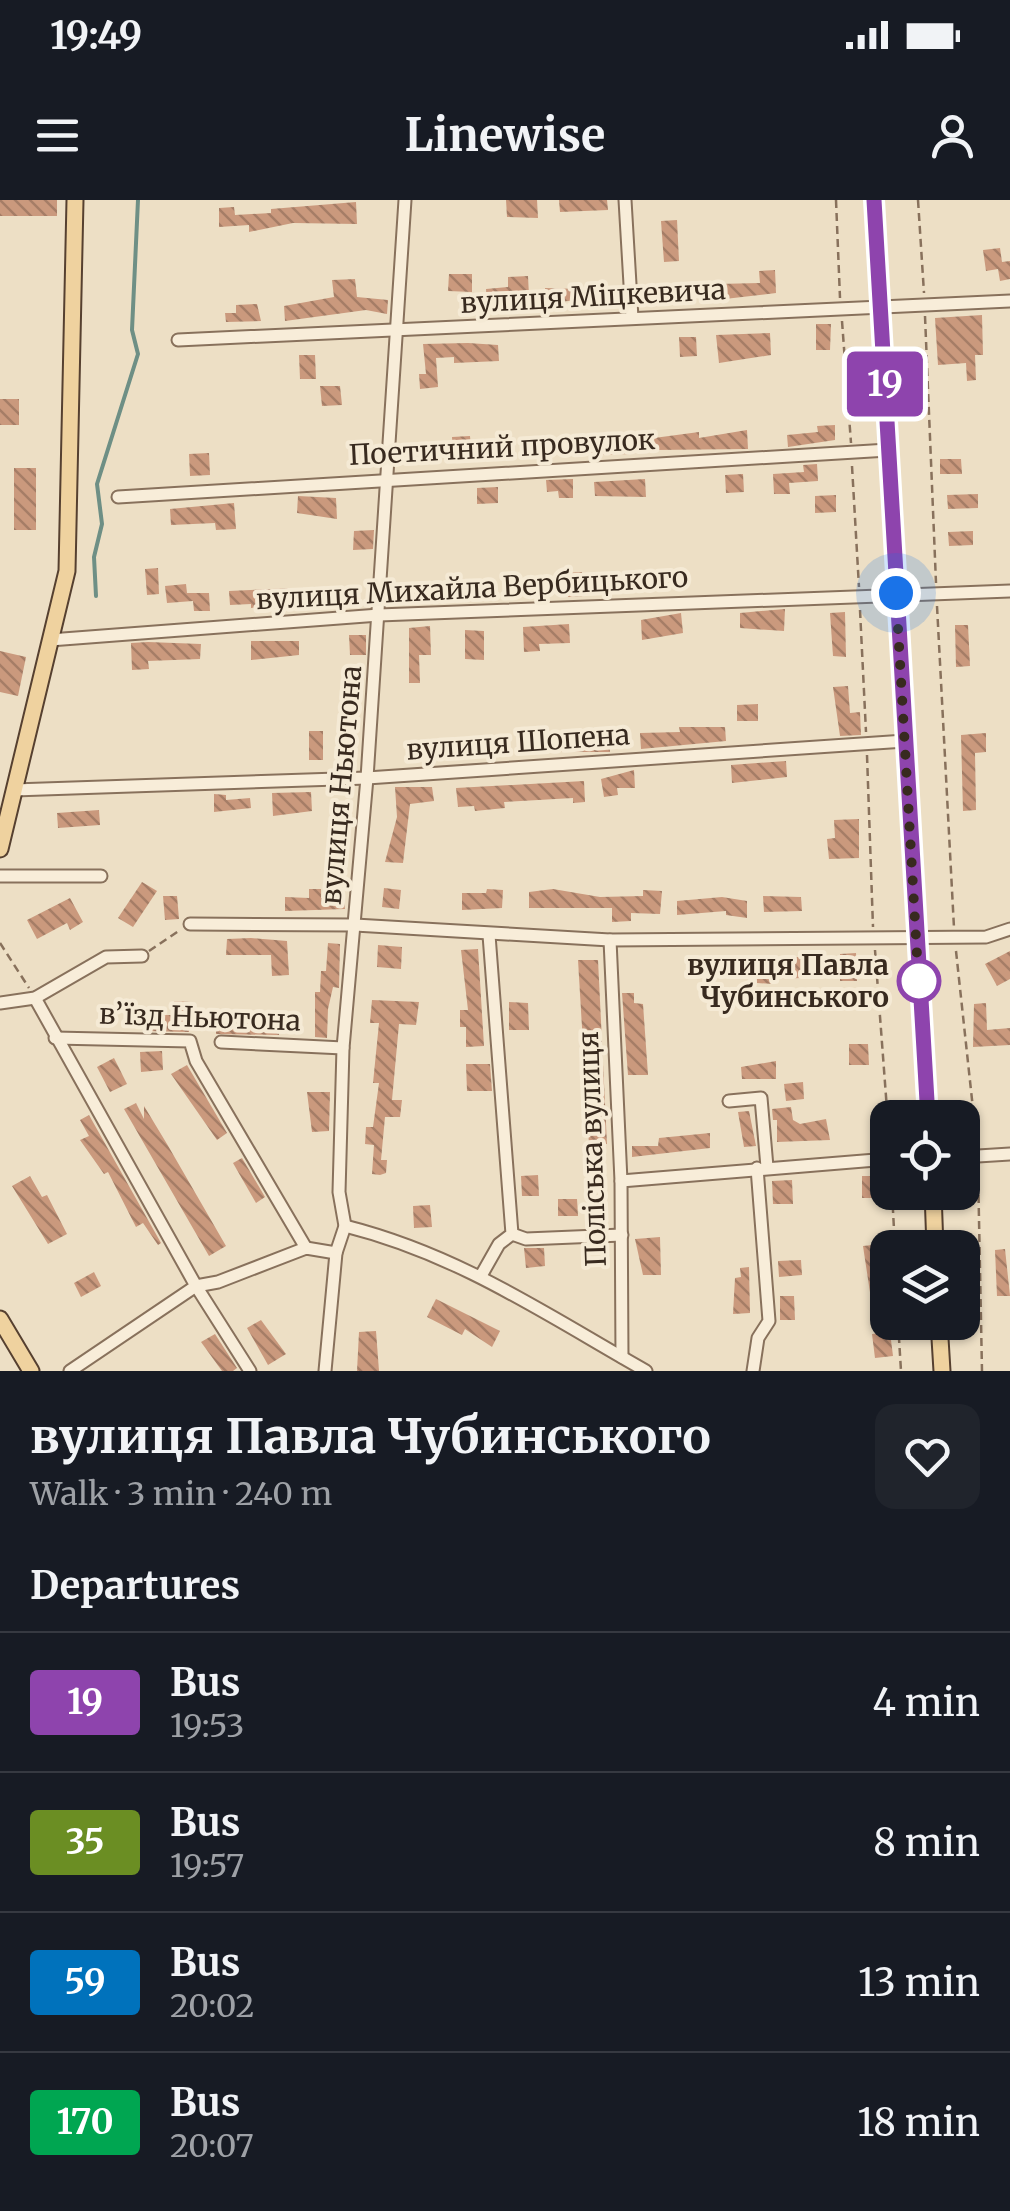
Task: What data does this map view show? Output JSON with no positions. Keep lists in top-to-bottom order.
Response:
{
  "streets": {
    "street": [
      "вулиця Міцкевича",
      "Поетичний провулок",
      "вулиця Михайла Вербицького",
      "вулиця Шопена",
      "вулиця Ньютона",
      "в’їзд Ньютона",
      "Поліська вулиця"
    ]
  },
  "crossings": [
    ["вулиця Міцкевича", "вулиця Ньютона"],
    ["Поетичний провулок", "вулиця Ньютона"],
    ["вулиця Михайла Вербицького", "вулиця Ньютона"],
    ["вулиця Шопена", "вулиця Ньютона"],
    ["вулиця Ньютона", "в’їзд Ньютона"]
  ],
  "places": ["вулиця Павла Чубинського"],
  "lines": ["bus line 19"],
  "page": {
    "status": "19:49",
    "header": "Linewise",
    "on_map": "19",
    "heading": [
      ["вулиця Павла Чубинського", "Walk · 3 min · 240 m"],
      "Departures"
    ],
    "list": [
      {
        "mark": "19",
        "name": "Bus",
        "note": "19:53",
        "value": "4 min"
      },
      {
        "mark": "35",
        "name": "Bus",
        "note": "19:57",
        "value": "8 min"
      },
      {
        "mark": "59",
        "name": "Bus",
        "note": "20:02",
        "value": "13 min"
      },
      {
        "mark": "170",
        "name": "Bus",
        "note": "20:07",
        "value": "18 min"
      }
    ]
  }
}
